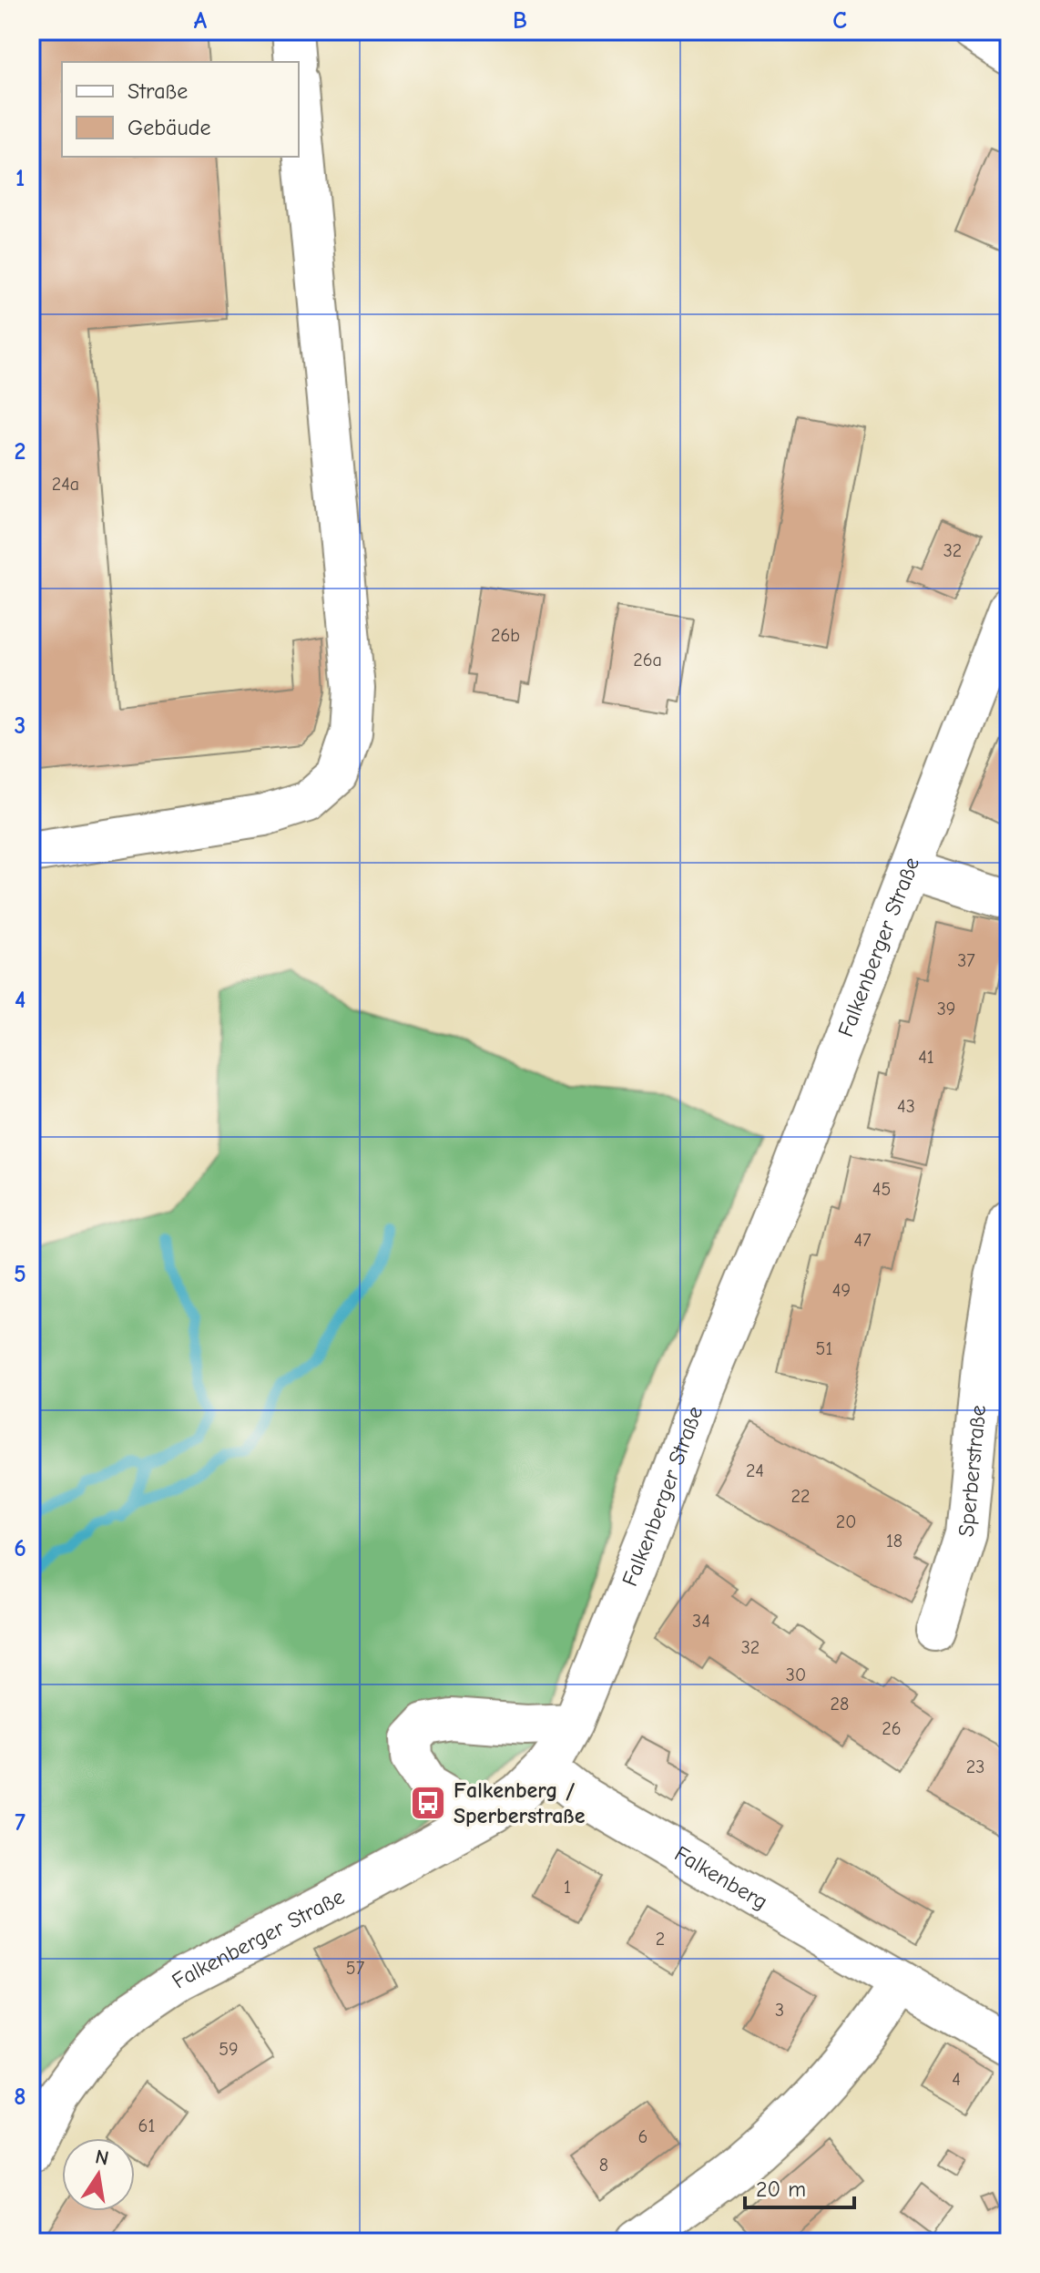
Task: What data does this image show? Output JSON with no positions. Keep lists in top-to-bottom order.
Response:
{
  "streets": {
    "street": ["Falkenberger Straße", "Sperberstraße", "Falkenberg"]
  },
  "crossings": [
    ["Falkenberger Straße", "Falkenberg"]
  ],
  "places": {
    "bus stop": ["Falkenberg / Sperberstraße"]
  },
  "house_numbers": [
    "24a",
    "32",
    "26b",
    "26a",
    "37",
    "39",
    "41",
    "43",
    "45",
    "47",
    "49",
    "51",
    "24",
    "22",
    "20",
    "18",
    "34",
    "32",
    "30",
    "28",
    "26",
    "23",
    "1",
    "2",
    "57",
    "3",
    "59",
    "4",
    "61",
    "6",
    "8"
  ],
  "legend": ["Straße", "Gebäude"],
  "scale_bar": "20 m",
  "north": "top",
  "grid": {
    "columns": ["A", "B", "C"],
    "rows": [
      "1",
      "2",
      "3",
      "4",
      "5",
      "6",
      "7",
      "8"
    ]
  }
}
